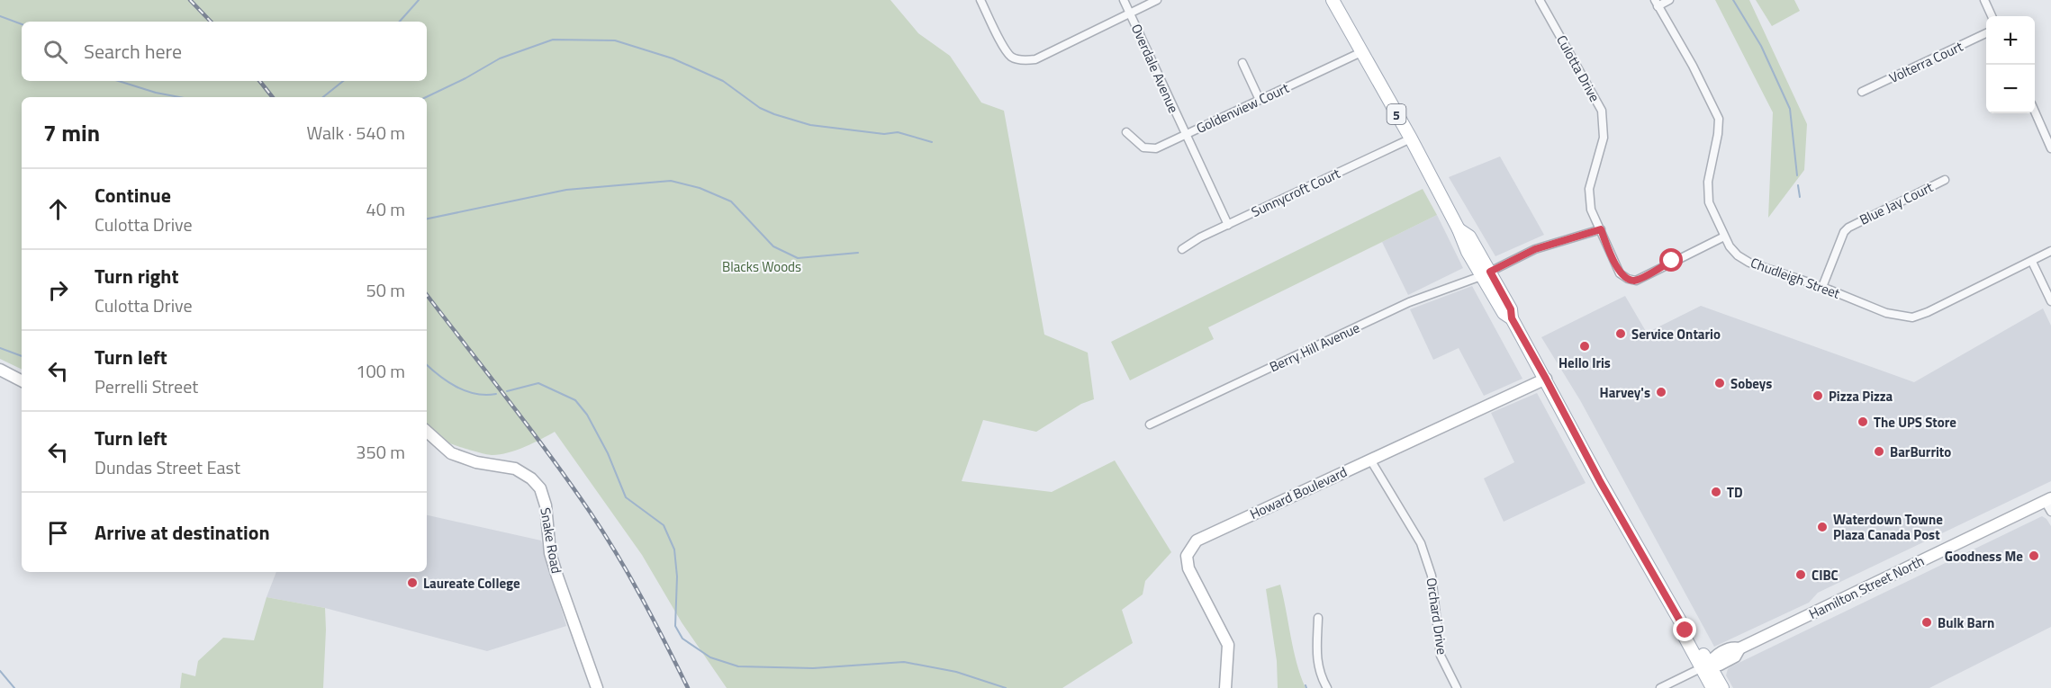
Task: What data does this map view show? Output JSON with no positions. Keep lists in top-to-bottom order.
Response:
{
  "streets": {
    "main road": ["5"],
    "street": [
      "Volterra Court",
      "Overdale Avenue",
      "Culotta Drive",
      "Goldenview Court",
      "Sunnycroft Court",
      "Blue Jay Court",
      "Chudleigh Street",
      "Berry Hill Avenue",
      "Howard Boulevard",
      "Snake Road",
      "Hamilton Street North",
      "Orchard Drive"
    ]
  },
  "crossings": [
    ["Overdale Avenue", "Goldenview Court"],
    ["Overdale Avenue", "Sunnycroft Court"],
    ["Culotta Drive", "Chudleigh Street"],
    ["Culotta Drive", "Berry Hill Avenue"],
    ["Goldenview Court", "5"],
    ["5", "Sunnycroft Court"],
    ["5", "Berry Hill Avenue"],
    ["5", "Howard Boulevard"],
    ["5", "Hamilton Street North"],
    ["Blue Jay Court", "Chudleigh Street"],
    ["Howard Boulevard", "Orchard Drive"]
  ],
  "parks": ["Blacks Woods"],
  "places": [
    "Service Ontario",
    "Hello Iris",
    "Sobeys",
    "Harvey's",
    "Pizza Pizza",
    "The UPS Store",
    "BarBurrito",
    "TD",
    "Waterdown Towne Plaza Canada Post",
    "Goodness Me",
    "CIBC",
    "Laureate College",
    "Bulk Barn"
  ],
  "page": {
    "map_buttons": ["+", "−"],
    "search": "Search here",
    "heading": ["7 min", "Walk · 540 m"],
    "list": [
      ["Continue", "Culotta Drive", "40 m"],
      ["Turn right", "Culotta Drive", "50 m"],
      ["Turn left", "Perrelli Street", "100 m"],
      ["Turn left", "Dundas Street East", "350 m"],
      "Arrive at destination"
    ]
  }
}
